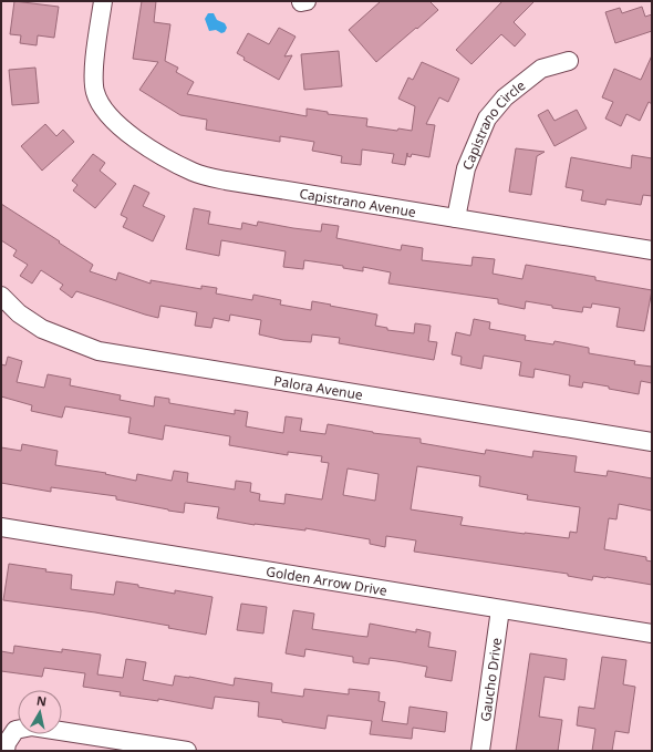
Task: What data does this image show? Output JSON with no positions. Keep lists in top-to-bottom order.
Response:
{
  "streets": {
    "street": [
      "Capistrano Circle",
      "Capistrano Avenue",
      "Palora Avenue",
      "Golden Arrow Drive",
      "Gaucho Drive"
    ]
  },
  "crossings": [
    ["Capistrano Circle", "Capistrano Avenue"],
    ["Golden Arrow Drive", "Gaucho Drive"]
  ],
  "north": "top"
}
